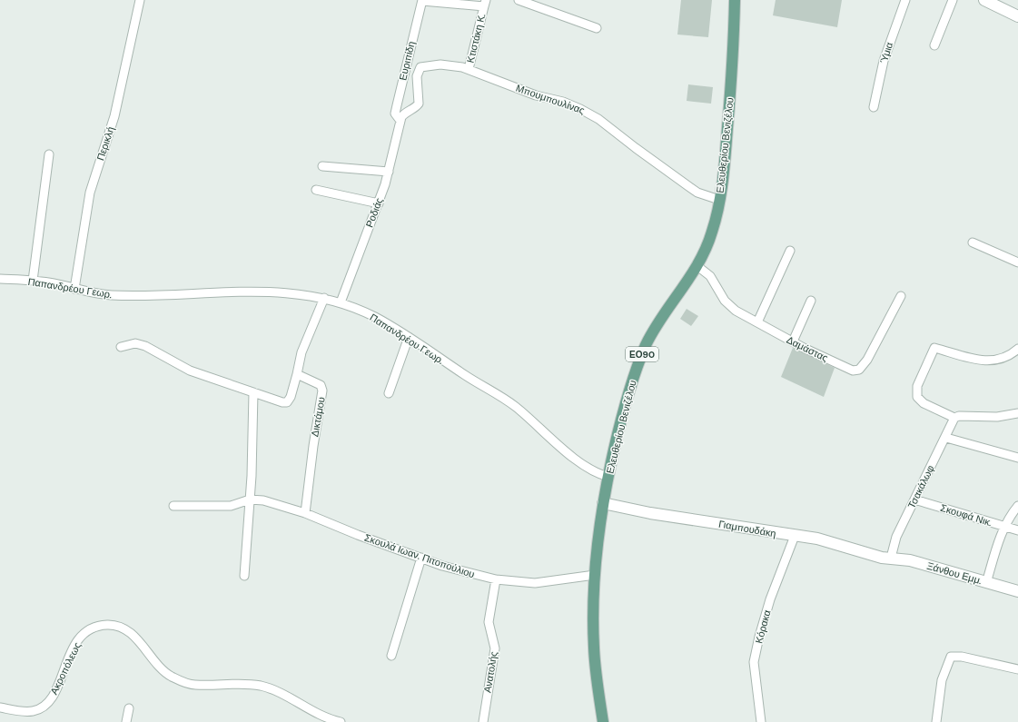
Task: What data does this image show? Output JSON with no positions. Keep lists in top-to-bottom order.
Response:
{
  "streets": {
    "main road": ["Ελευθερίου Βενιζέλου", "ΕΟ90"],
    "street": [
      "Κτιστάκη Κ.",
      "Ύμια",
      "Ευριπίδη",
      "Μπουμπουλίνας",
      "Περικλή",
      "Ροδιάς",
      "Παπανδρέου Γεωρ.",
      "Δαμάστας",
      "Δικτάμου",
      "Τσακάλωφ",
      "Σκουφά Νικ.",
      "Γιαμπουδάκη",
      "Σκουλά Ιωαν. Πιτοπούλιου",
      "Ξάνθου Εμμ.",
      "Κόρακα",
      "Ακροπόλεως",
      "Ανατολής"
    ]
  },
  "crossings": [
    ["Κτιστάκη Κ.", "Μπουμπουλίνας"],
    ["Ευριπίδη", "Μπουμπουλίνας"],
    ["Ευριπίδη", "Ροδιάς"],
    ["Μπουμπουλίνας", "Ελευθερίου Βενιζέλου"],
    ["Μπουμπουλίνας", "Ροδιάς"],
    ["Περικλή", "Παπανδρέου Γεωρ."],
    ["Ελευθερίου Βενιζέλου", "Παπανδρέου Γεωρ."],
    ["Ελευθερίου Βενιζέλου", "Δαμάστας"],
    ["Ελευθερίου Βενιζέλου", "Γιαμπουδάκη"],
    ["Ελευθερίου Βενιζέλου", "Σκουλά Ιωαν. Πιτοπούλιου"],
    ["Ροδιάς", "Παπανδρέου Γεωρ."],
    ["Δικτάμου", "Σκουλά Ιωαν. Πιτοπούλιου"],
    ["Τσακάλωφ", "Σκουφά Νικ."],
    ["Τσακάλωφ", "Γιαμπουδάκη"],
    ["Τσακάλωφ", "Ξάνθου Εμμ."],
    ["Γιαμπουδάκη", "Ξάνθου Εμμ."],
    ["Γιαμπουδάκη", "Κόρακα"],
    ["Σκουλά Ιωαν. Πιτοπούλιου", "Ανατολής"]
  ]
}
